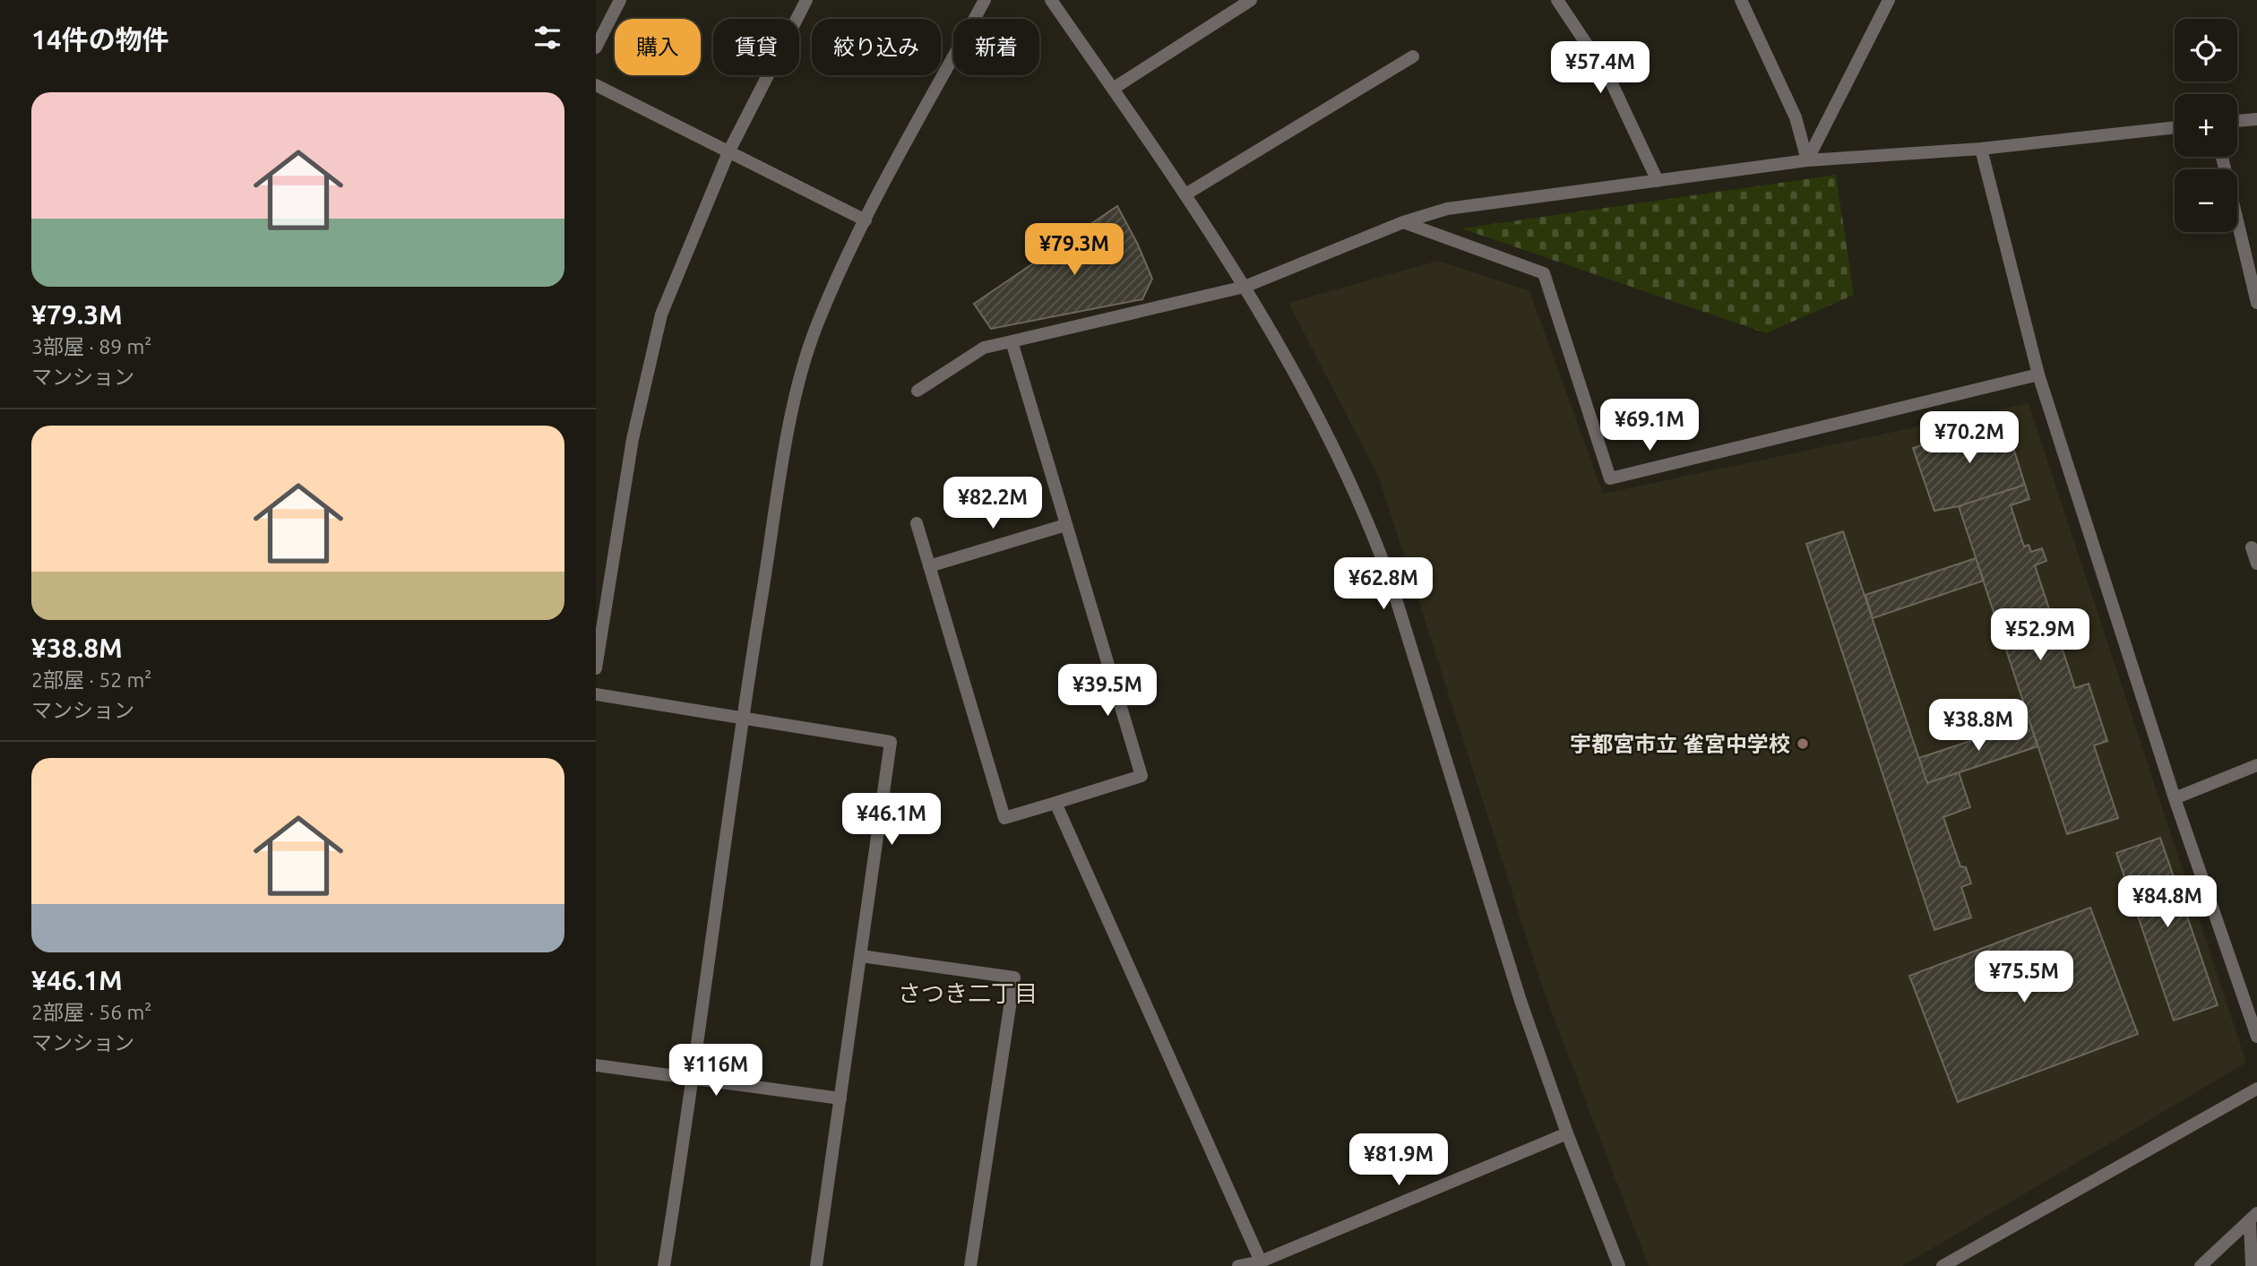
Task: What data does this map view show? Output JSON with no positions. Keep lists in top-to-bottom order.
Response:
{
  "districts": ["さつき二丁目"],
  "places": ["宇都宮市立 雀宮中学校"],
  "page": {
    "heading": "14件の物件",
    "map_buttons": ["+", "−"],
    "chip": [
      "購入",
      "賃貸",
      "絞り込み",
      "新着"
    ],
    "price": [
      "¥57.4M",
      "¥79.3M",
      "¥69.1M",
      "¥70.2M",
      "¥82.2M",
      "¥62.8M",
      "¥52.9M",
      "¥39.5M",
      "¥38.8M",
      "¥46.1M",
      "¥84.8M",
      "¥75.5M",
      "¥116M",
      "¥81.9M"
    ],
    "list": [
      {
        "name": "¥79.3M",
        "note": "3部屋 · 89 m² · マンション"
      },
      {
        "name": "¥38.8M",
        "note": "2部屋 · 52 m² · マンション"
      },
      {
        "name": "¥46.1M",
        "note": "2部屋 · 56 m² · マンション"
      }
    ]
  }
}
